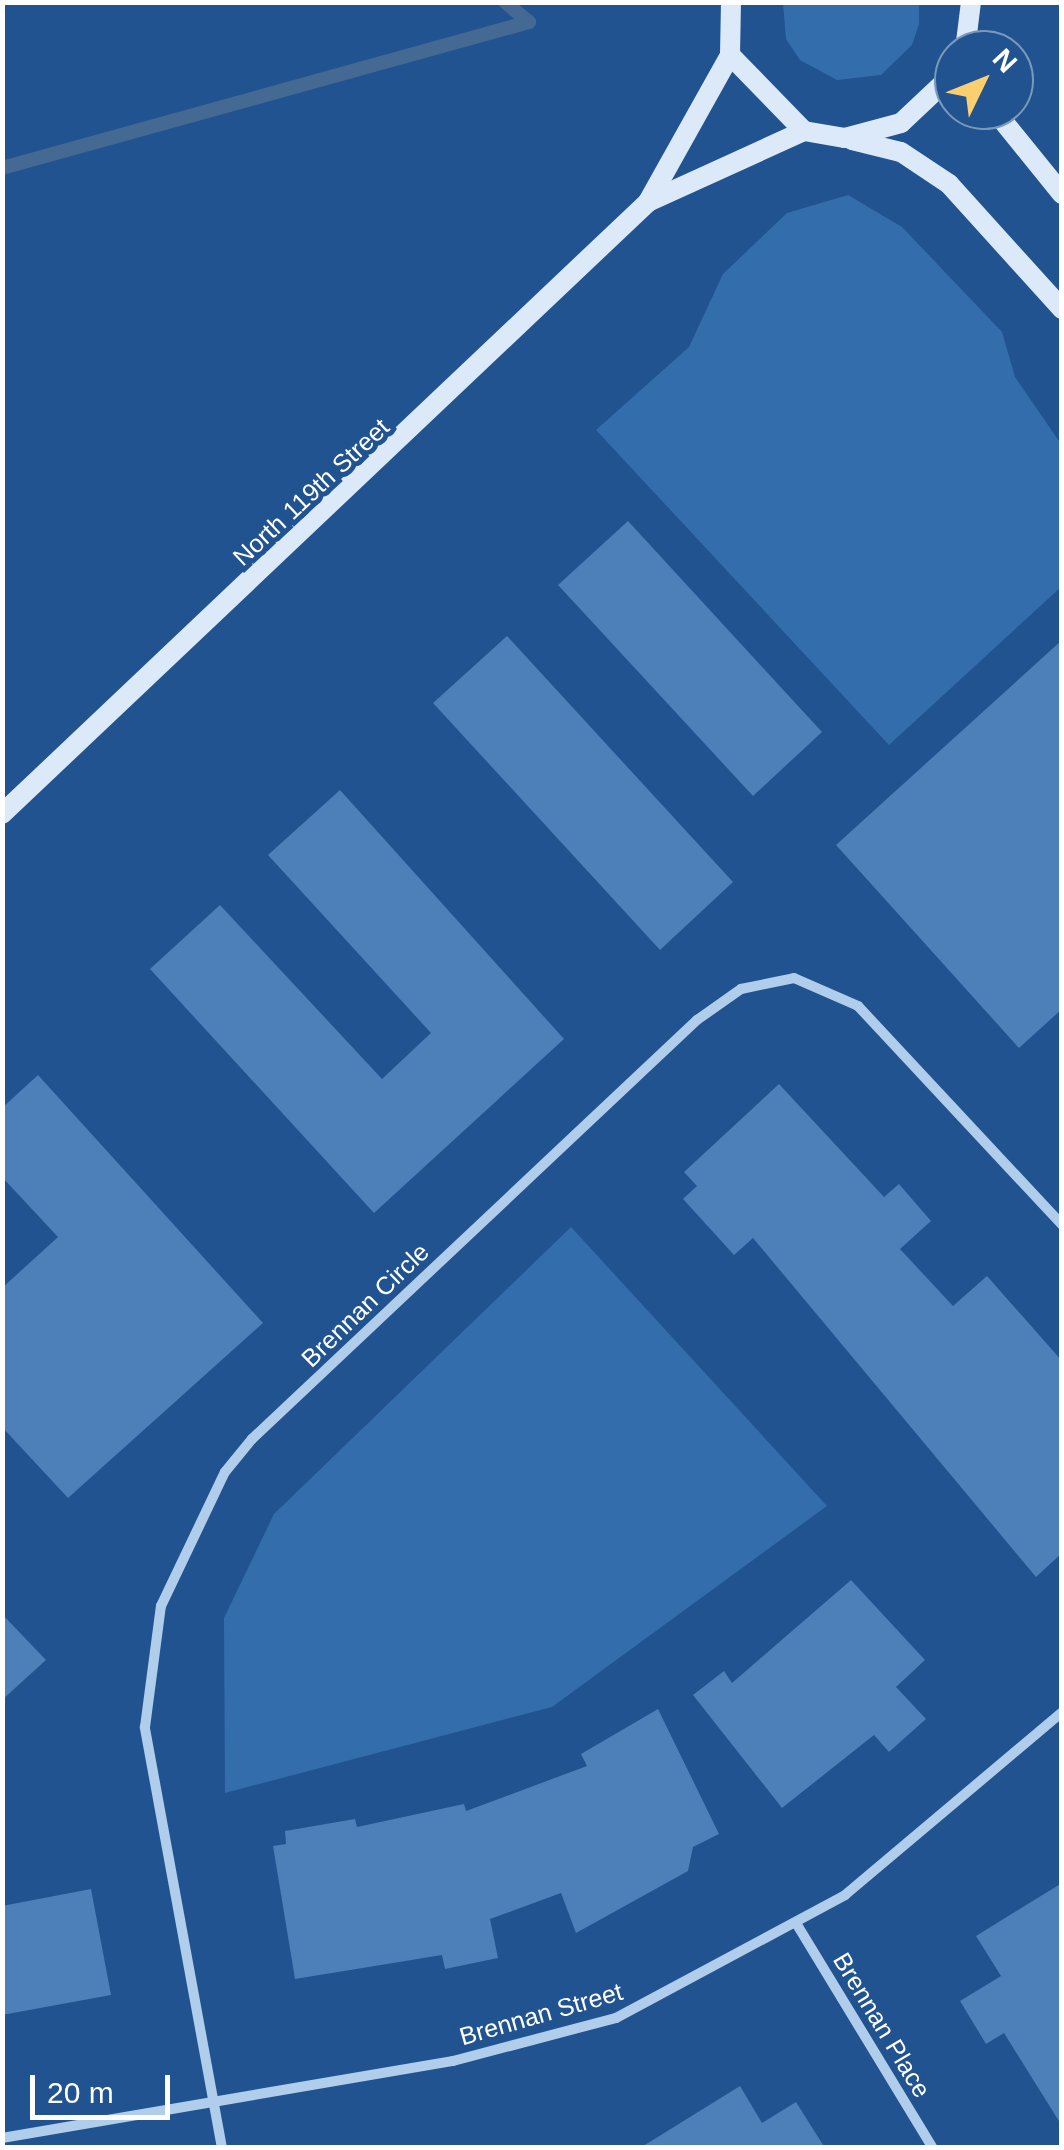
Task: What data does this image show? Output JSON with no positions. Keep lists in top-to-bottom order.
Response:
{
  "streets": {
    "street": [
      "North 119th Street",
      "Brennan Circle",
      "Brennan Street",
      "Brennan Place"
    ]
  },
  "crossings": [
    ["Brennan Circle", "Brennan Street"],
    ["Brennan Street", "Brennan Place"]
  ],
  "scale_bar": "20 m",
  "north": "top right"
}
